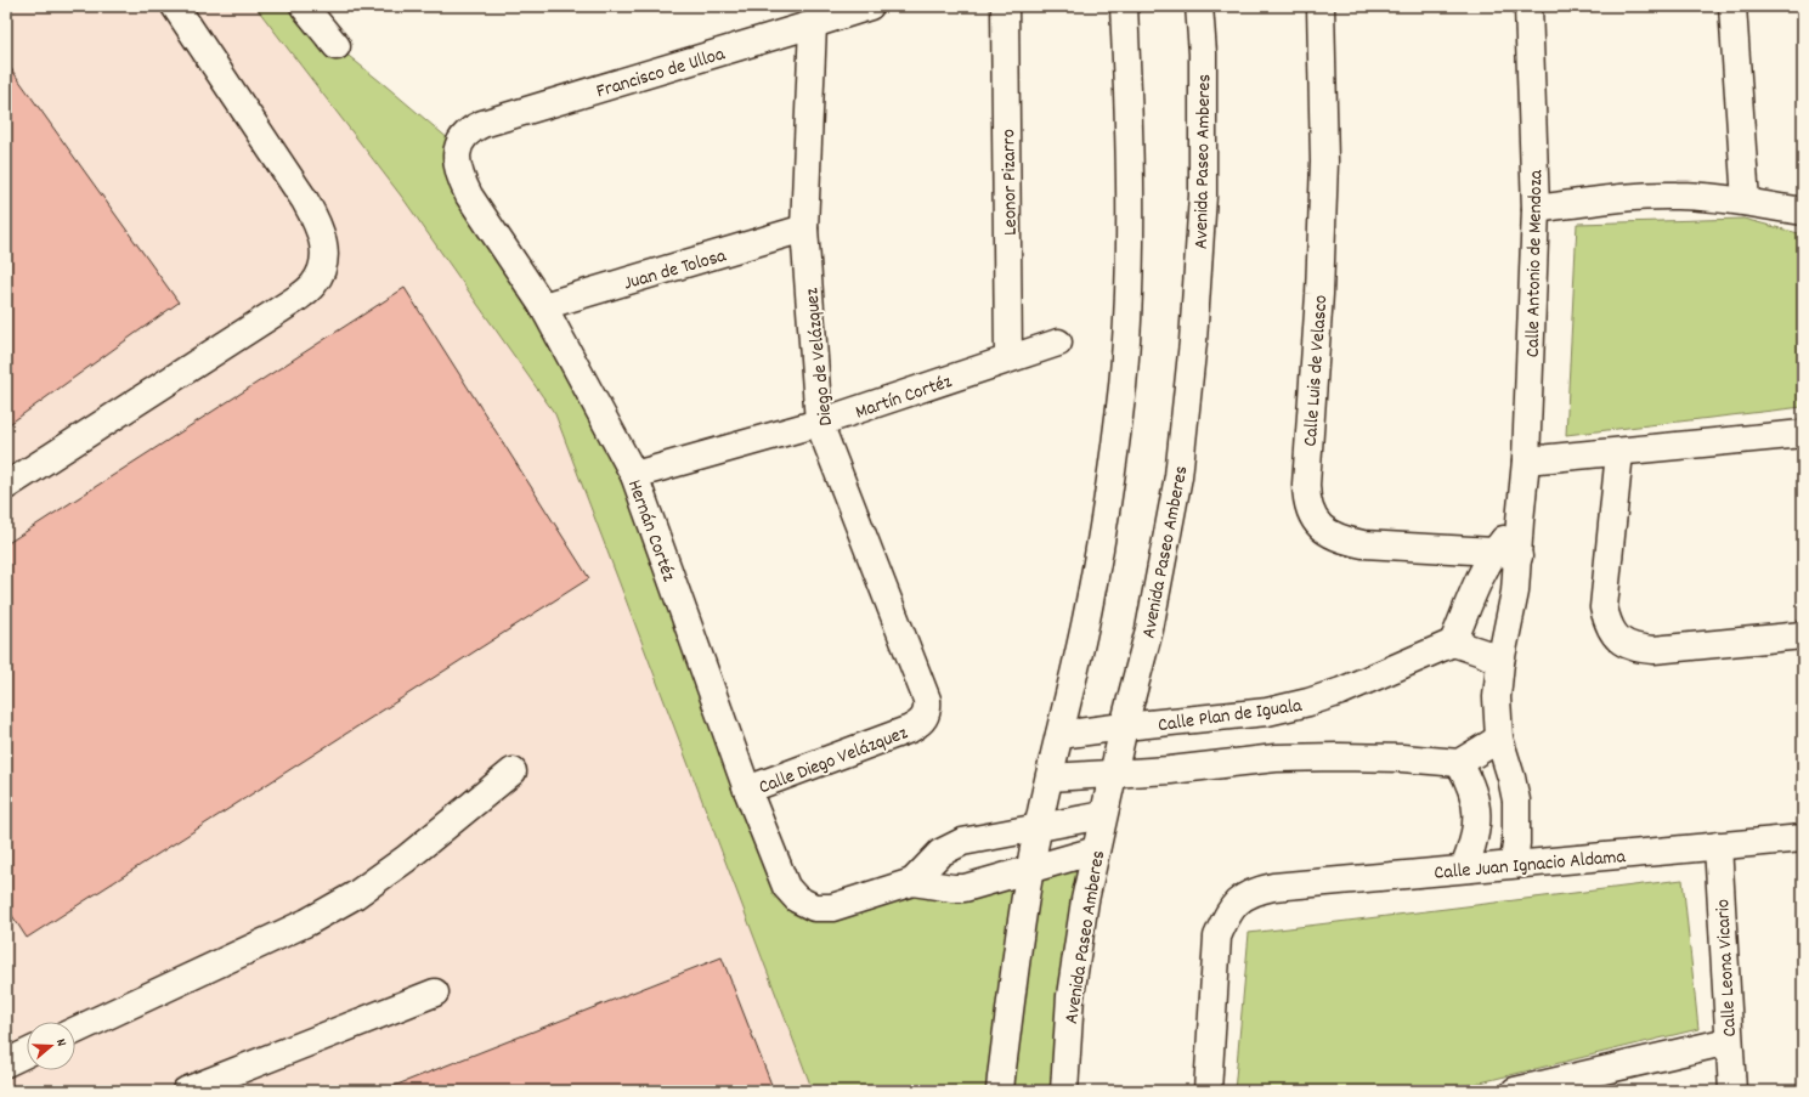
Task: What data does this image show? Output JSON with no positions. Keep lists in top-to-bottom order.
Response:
{
  "streets": {
    "street": [
      "Francisco de Ulloa",
      "Avenida Paseo Amberes",
      "Leonor Pizarro",
      "Calle Antonio de Mendoza",
      "Juan de Tolosa",
      "Diego de Velázquez",
      "Calle Luis de Velasco",
      "Martín Cortéz",
      "Hernán Cortéz",
      "Calle Plan de Iguala",
      "Calle Diego Velázquez",
      "Calle Juan Ignacio Aldama",
      "Calle Leona Vicario"
    ]
  },
  "crossings": [
    ["Francisco de Ulloa", "Diego de Velázquez"],
    ["Francisco de Ulloa", "Hernán Cortéz"],
    ["Avenida Paseo Amberes", "Calle Plan de Iguala"],
    ["Leonor Pizarro", "Martín Cortéz"],
    ["Calle Antonio de Mendoza", "Calle Luis de Velasco"],
    ["Calle Antonio de Mendoza", "Calle Plan de Iguala"],
    ["Juan de Tolosa", "Diego de Velázquez"],
    ["Juan de Tolosa", "Hernán Cortéz"],
    ["Diego de Velázquez", "Martín Cortéz"],
    ["Diego de Velázquez", "Calle Diego Velázquez"],
    ["Martín Cortéz", "Hernán Cortéz"],
    ["Hernán Cortéz", "Calle Diego Velázquez"],
    ["Calle Juan Ignacio Aldama", "Calle Leona Vicario"]
  ],
  "north": "right"
}
